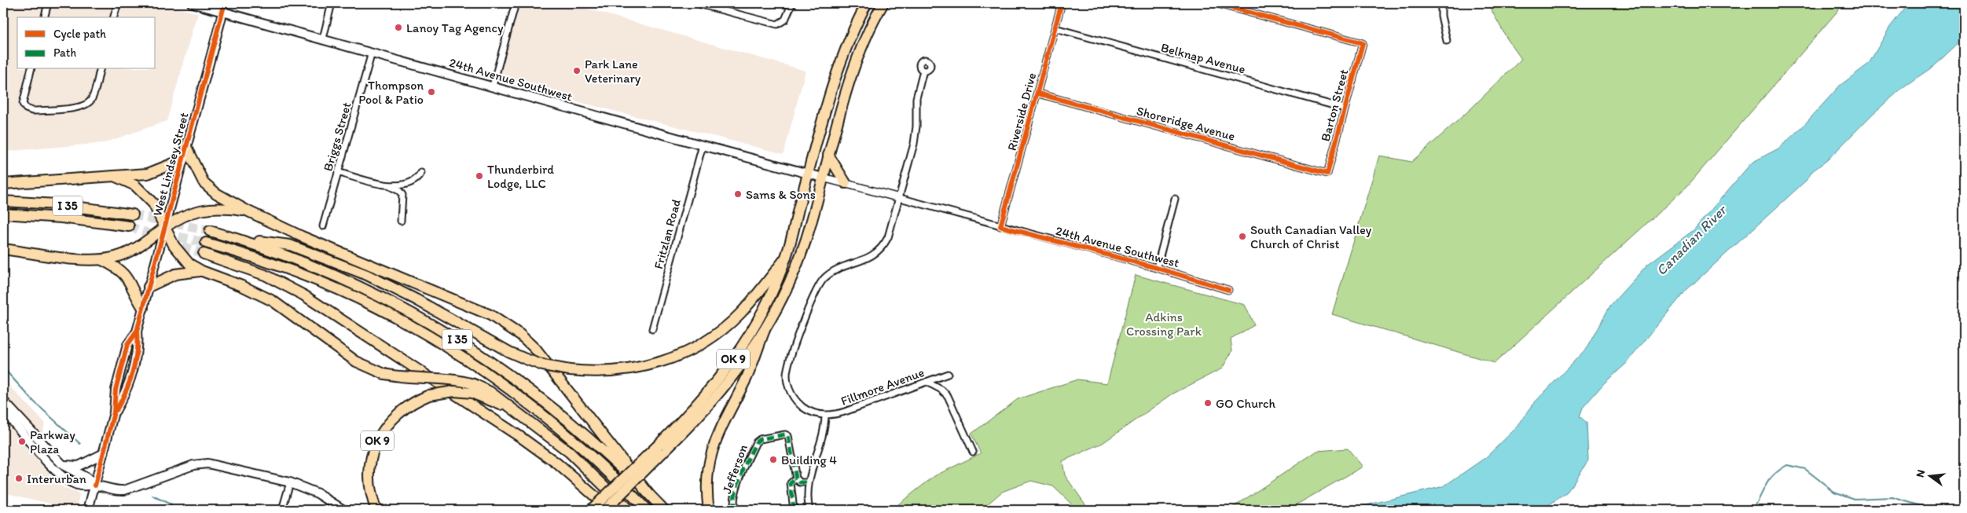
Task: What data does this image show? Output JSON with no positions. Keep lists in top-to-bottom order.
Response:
{
  "streets": {
    "highway": ["I 35", "OK 9"],
    "main road": ["24th Avenue Southwest", "West Lindsey Street"],
    "street": [
      "Belknap Avenue",
      "Barton Street",
      "Riverside Drive",
      "Shoreridge Avenue",
      "Briggs Street",
      "Fritzlan Road",
      "Fillmore Avenue",
      "Jefferson"
    ]
  },
  "crossings": [
    ["Belknap Avenue", "Barton Street"],
    ["Belknap Avenue", "Riverside Drive"],
    ["24th Avenue Southwest", "Riverside Drive"],
    ["24th Avenue Southwest", "Briggs Street"],
    ["24th Avenue Southwest", "West Lindsey Street"],
    ["24th Avenue Southwest", "Fritzlan Road"],
    ["24th Avenue Southwest", "OK 9"],
    ["Barton Street", "Shoreridge Avenue"],
    ["Riverside Drive", "Shoreridge Avenue"]
  ],
  "water": ["Canadian River"],
  "parks": ["Adkins Crossing Park"],
  "places": [
    "Lanoy Tag Agency",
    "Park Lane Veterinary",
    "Thompson Pool & Patio",
    "Thunderbird Lodge, LLC",
    "Sams & Sons",
    "South Canadian Valley Church of Christ",
    "GO Church",
    "Parkway Plaza",
    "Building 4",
    "Interurban"
  ],
  "legend": ["Cycle path", "Path"],
  "north": "left"
}
